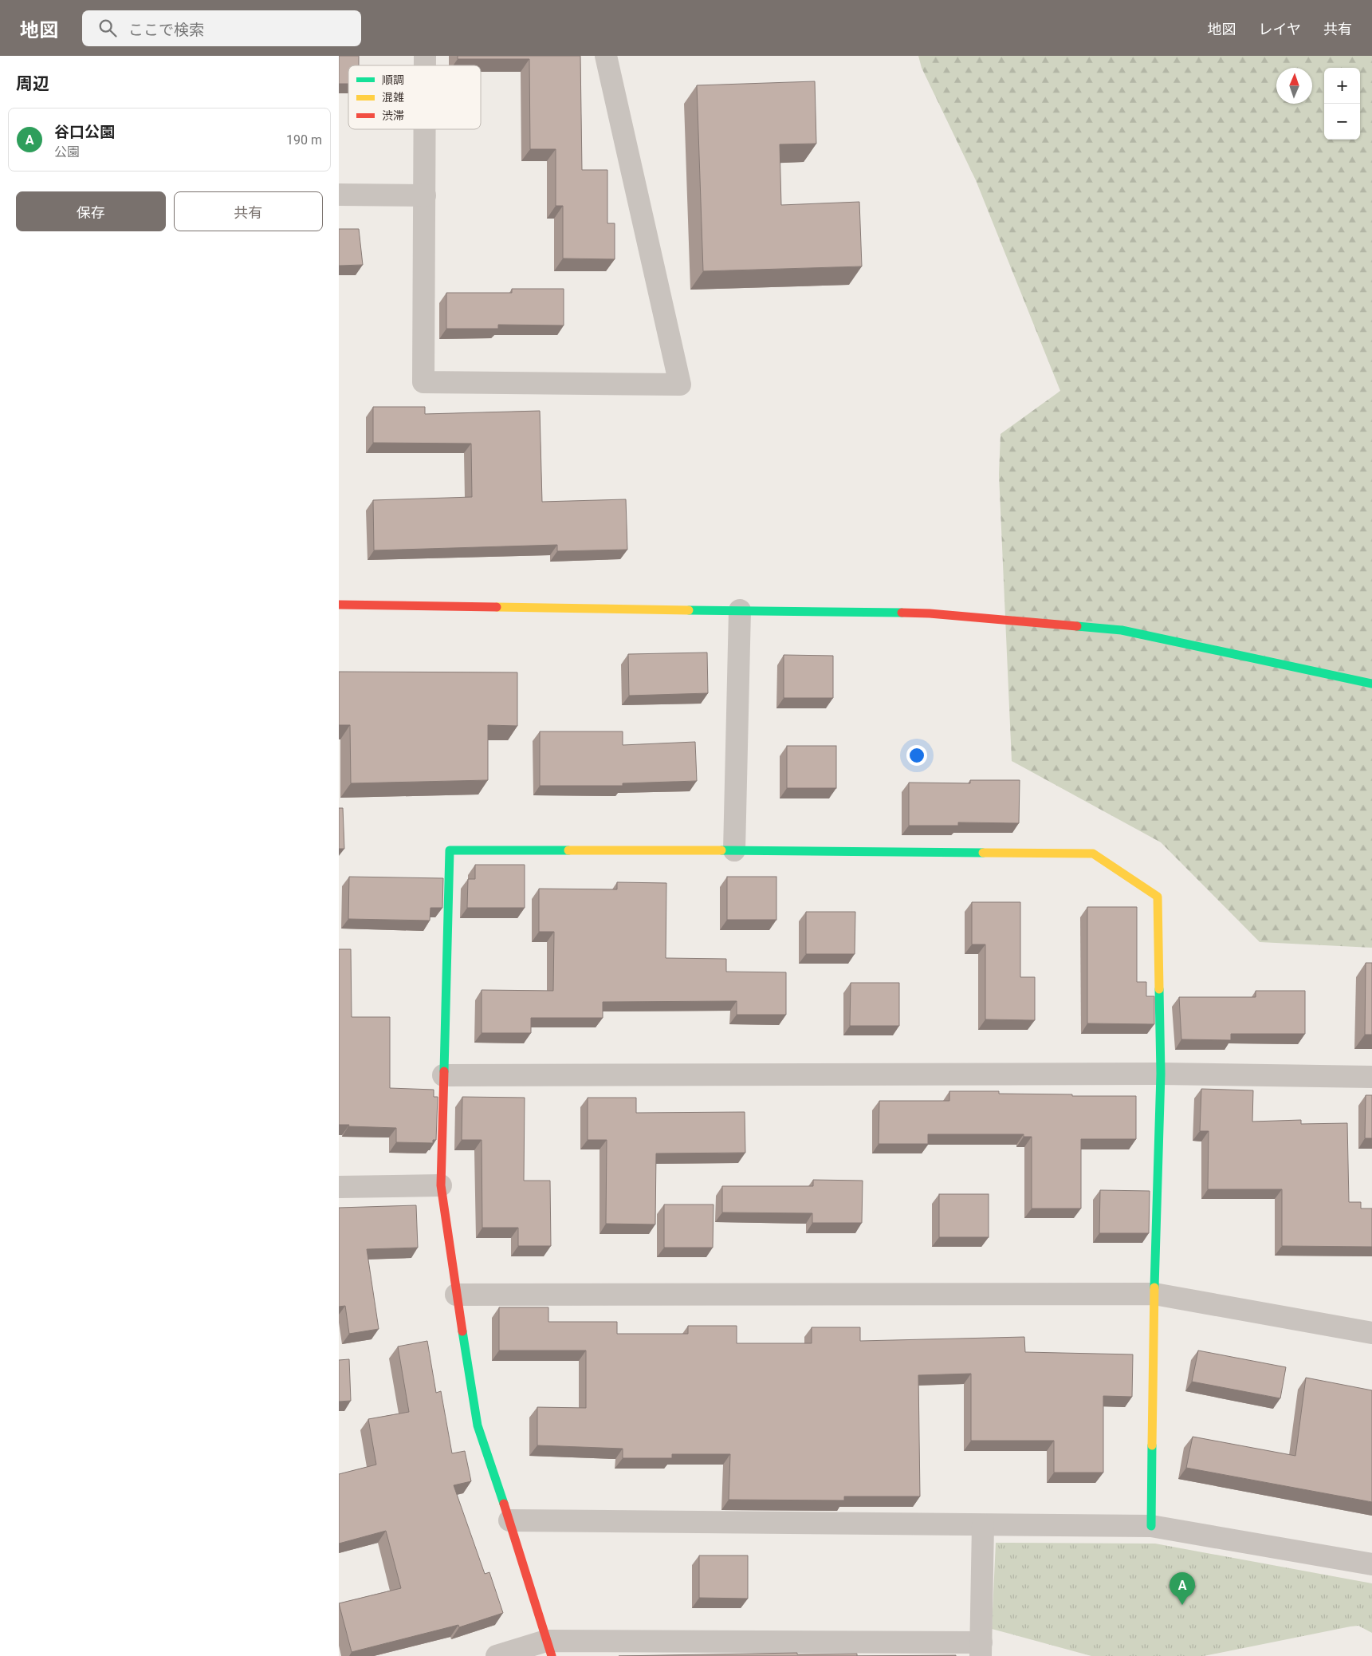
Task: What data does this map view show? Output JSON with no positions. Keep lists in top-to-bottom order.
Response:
{
  "legend": ["順調", "混雑", "渋滞"],
  "north": "top",
  "page": {
    "header": "地図",
    "search": "ここで検索",
    "nav": ["地図", "レイヤ", "共有"],
    "heading": "周辺",
    "map_buttons": ["+", "−"],
    "list": [
      {
        "mark": "A",
        "name": "谷口公園",
        "note": "公園",
        "value": "190 m"
      }
    ],
    "buttons": ["保存", "共有"],
    "pins": "A"
  }
}
